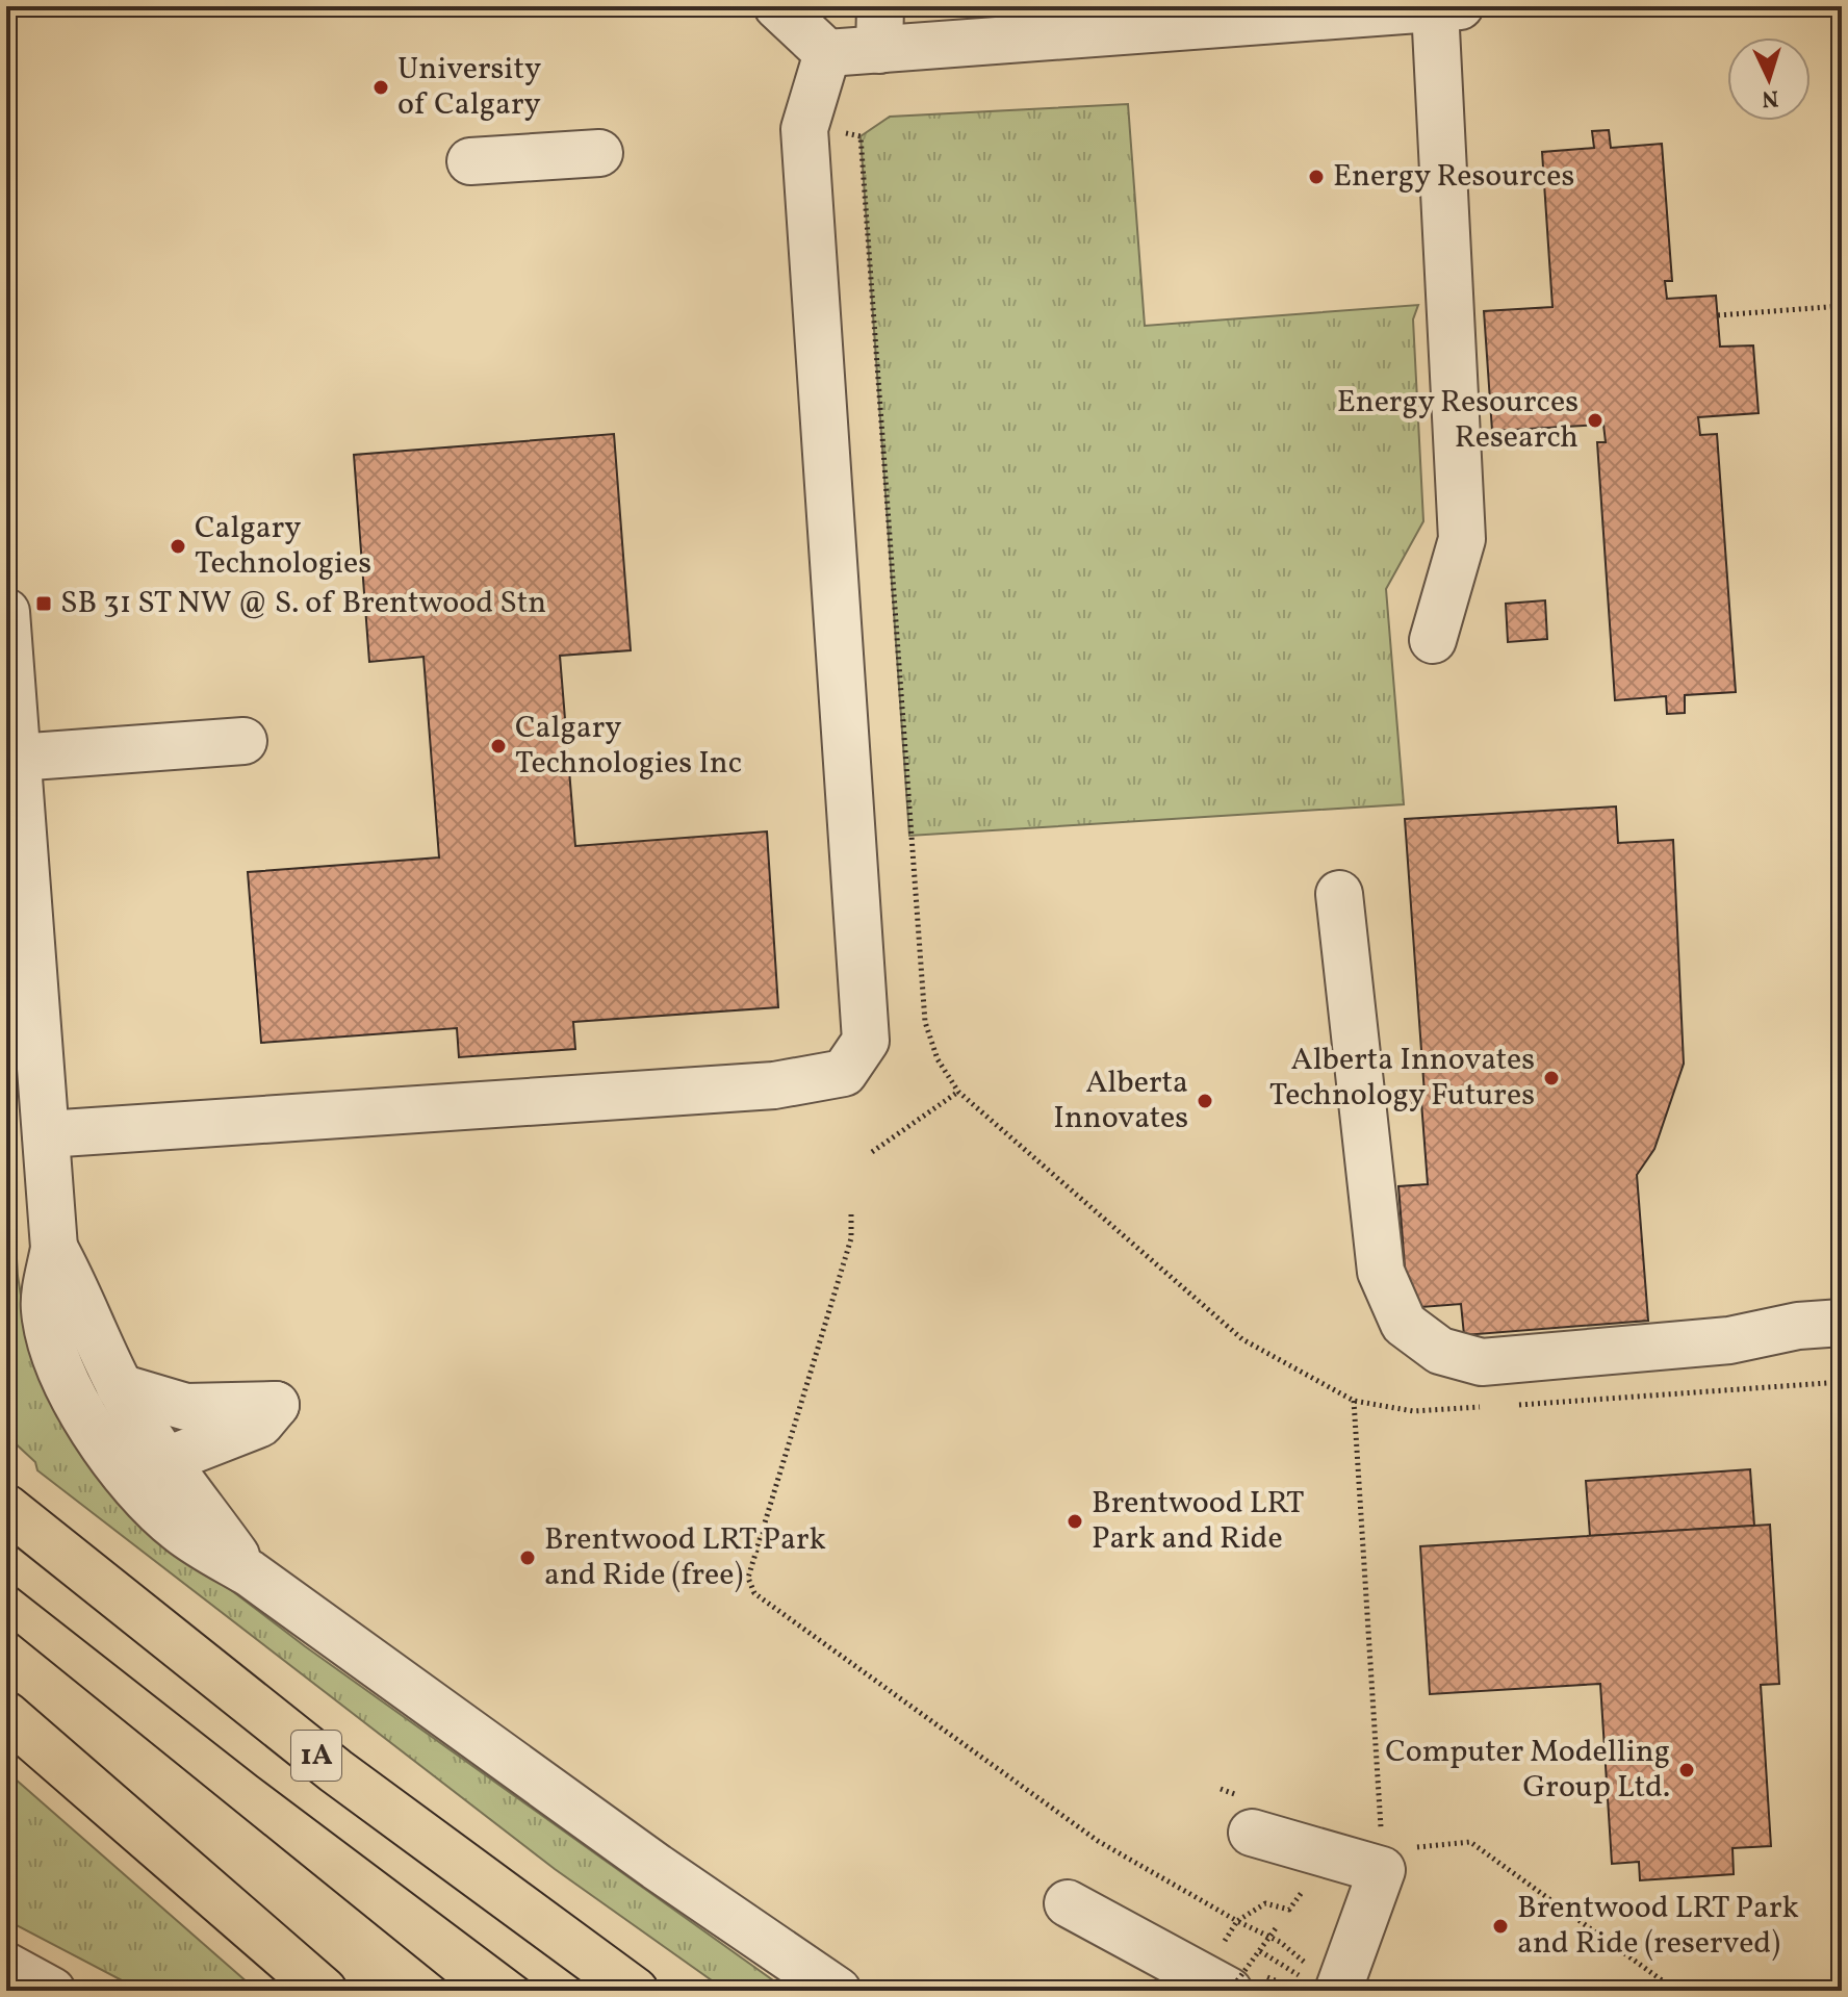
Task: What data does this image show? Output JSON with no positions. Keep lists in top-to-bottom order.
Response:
{
  "streets": {
    "highway": ["1A"]
  },
  "places": {
    "other": [
      "University of Calgary",
      "Energy Resources",
      "Energy Resources Research",
      "Calgary Technologies",
      "Calgary Technologies Inc",
      "Alberta Innovates Technology Futures",
      "Alberta Innovates",
      "Brentwood LRT Park and Ride",
      "Brentwood LRT Park and Ride (free)",
      "Computer Modelling Group Ltd.",
      "Brentwood LRT Park and Ride (reserved)"
    ],
    "transit": ["SB 31 ST NW @ S. of Brentwood Stn"]
  },
  "north": "bottom"
}
